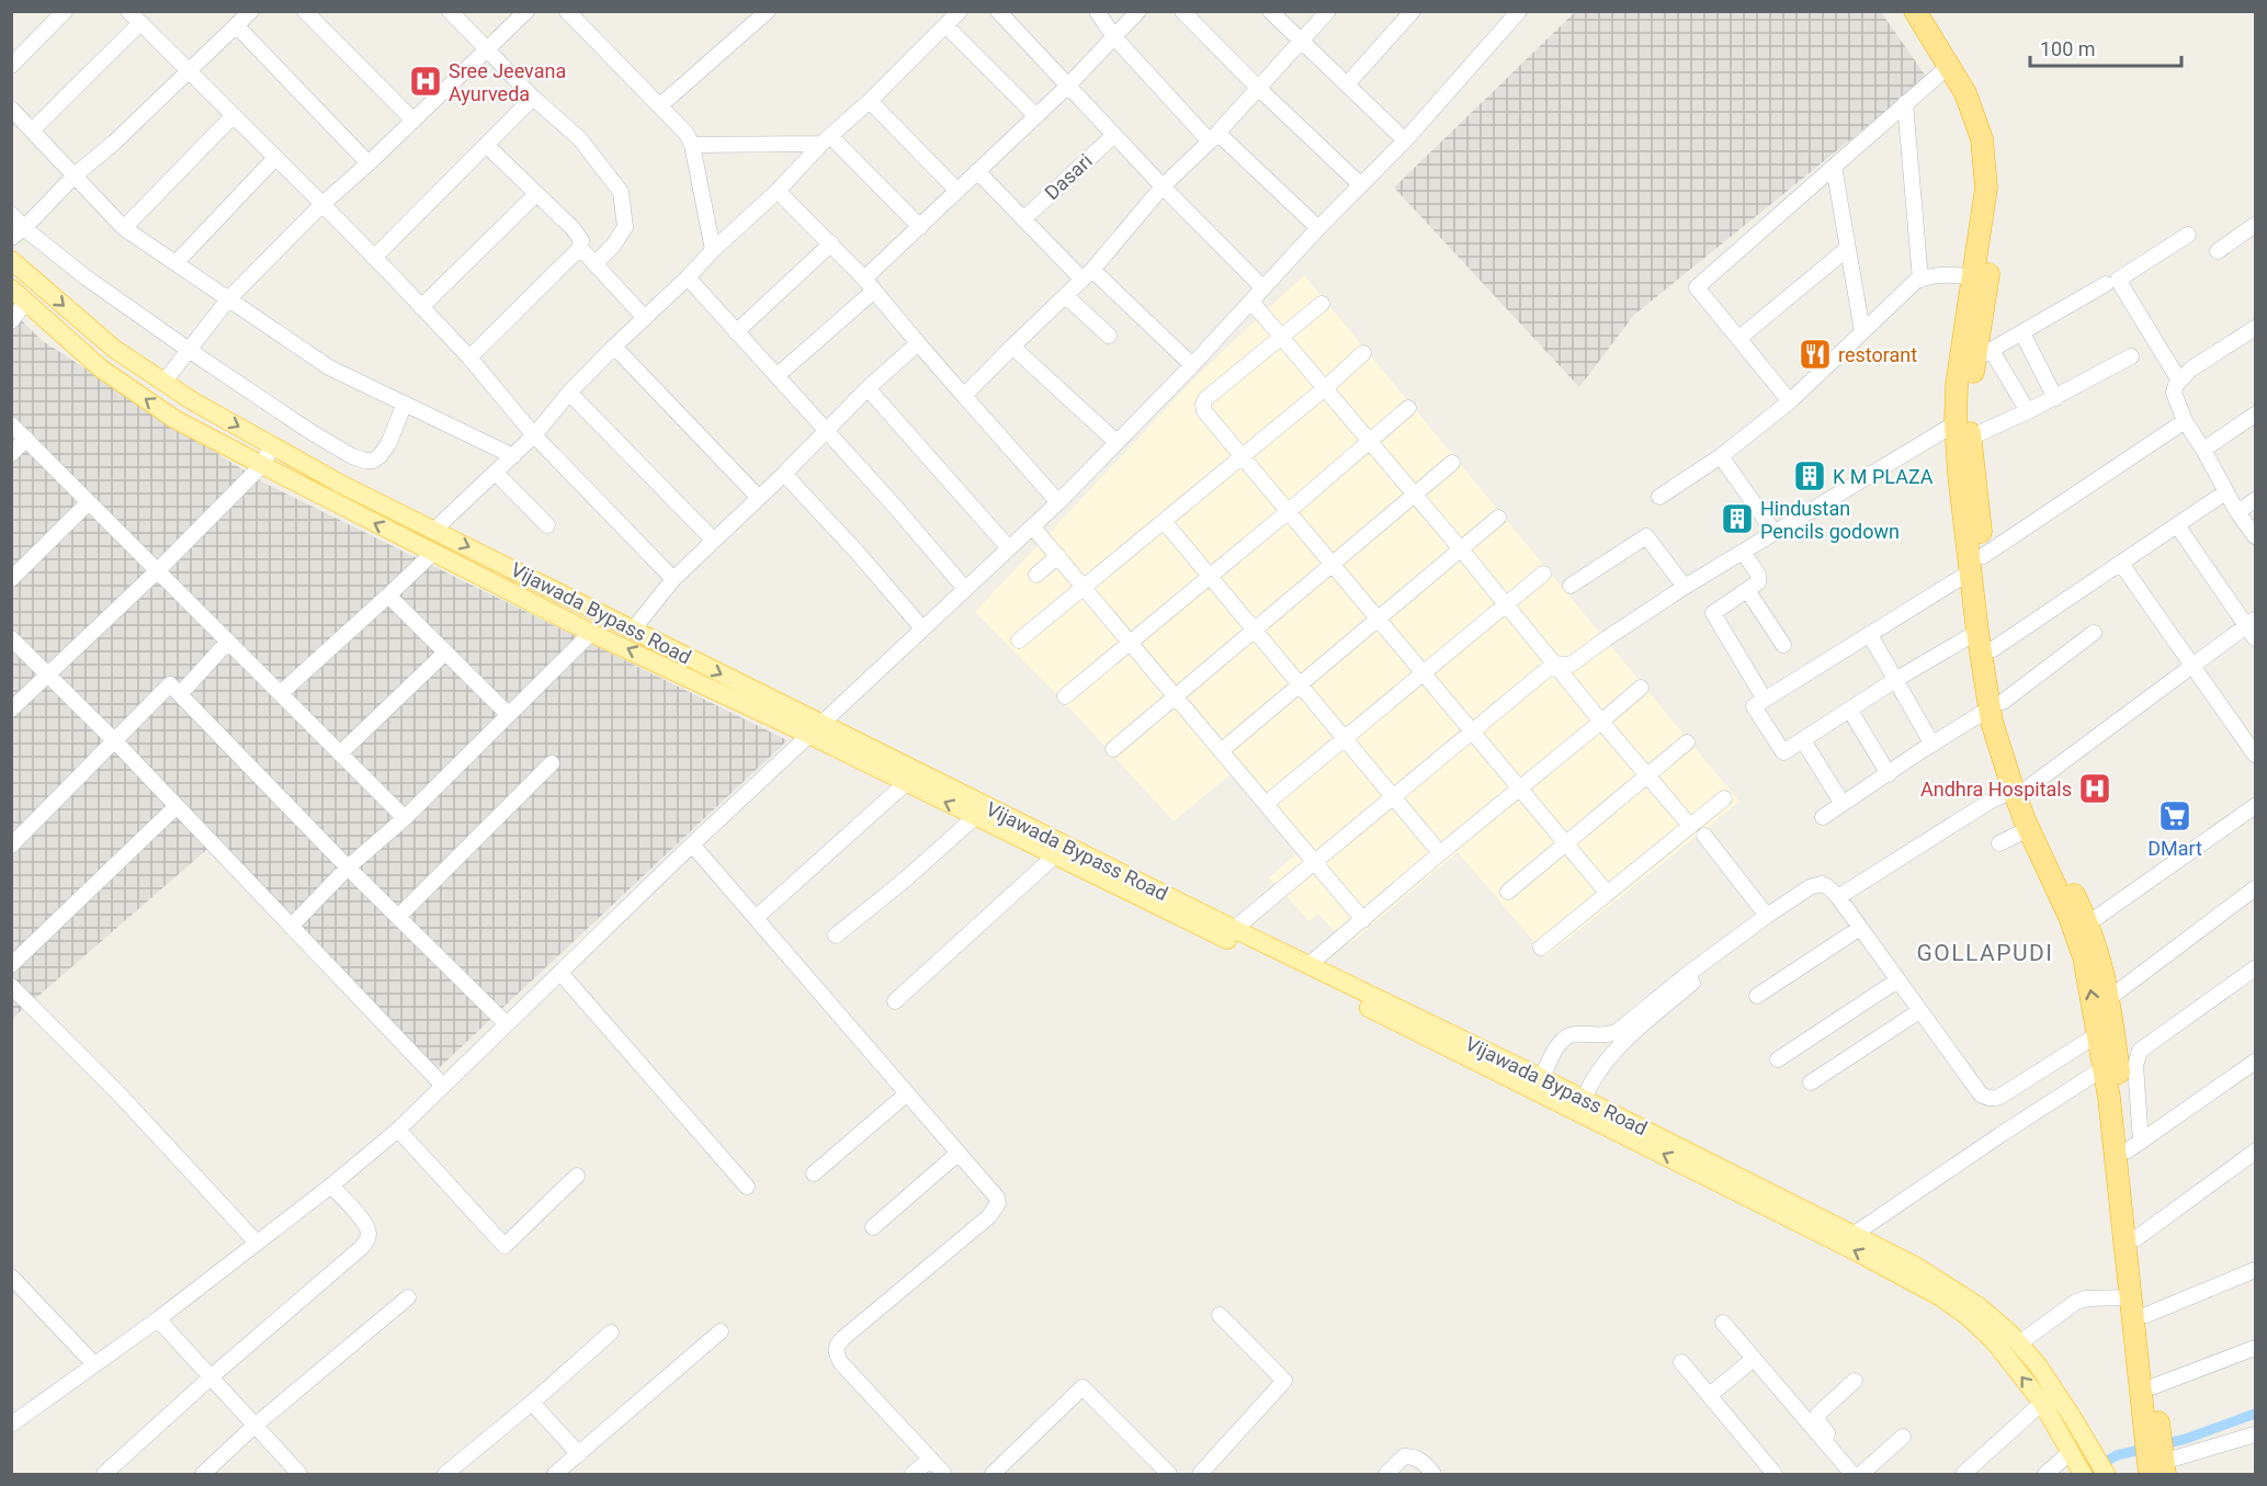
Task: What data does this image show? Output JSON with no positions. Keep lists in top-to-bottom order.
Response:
{
  "streets": {
    "main road": ["Vijawada Bypass Road"],
    "street": ["Dasari"]
  },
  "districts": ["GOLLAPUDI"],
  "places": {
    "hospital": ["Sree Jeevana Ayurveda", "Andhra Hospitals"],
    "restaurant": ["restorant"],
    "building": ["K M PLAZA", "Hindustan Pencils godown"],
    "supermarket": ["DMart"]
  },
  "scale_bar": "100 m"
}
